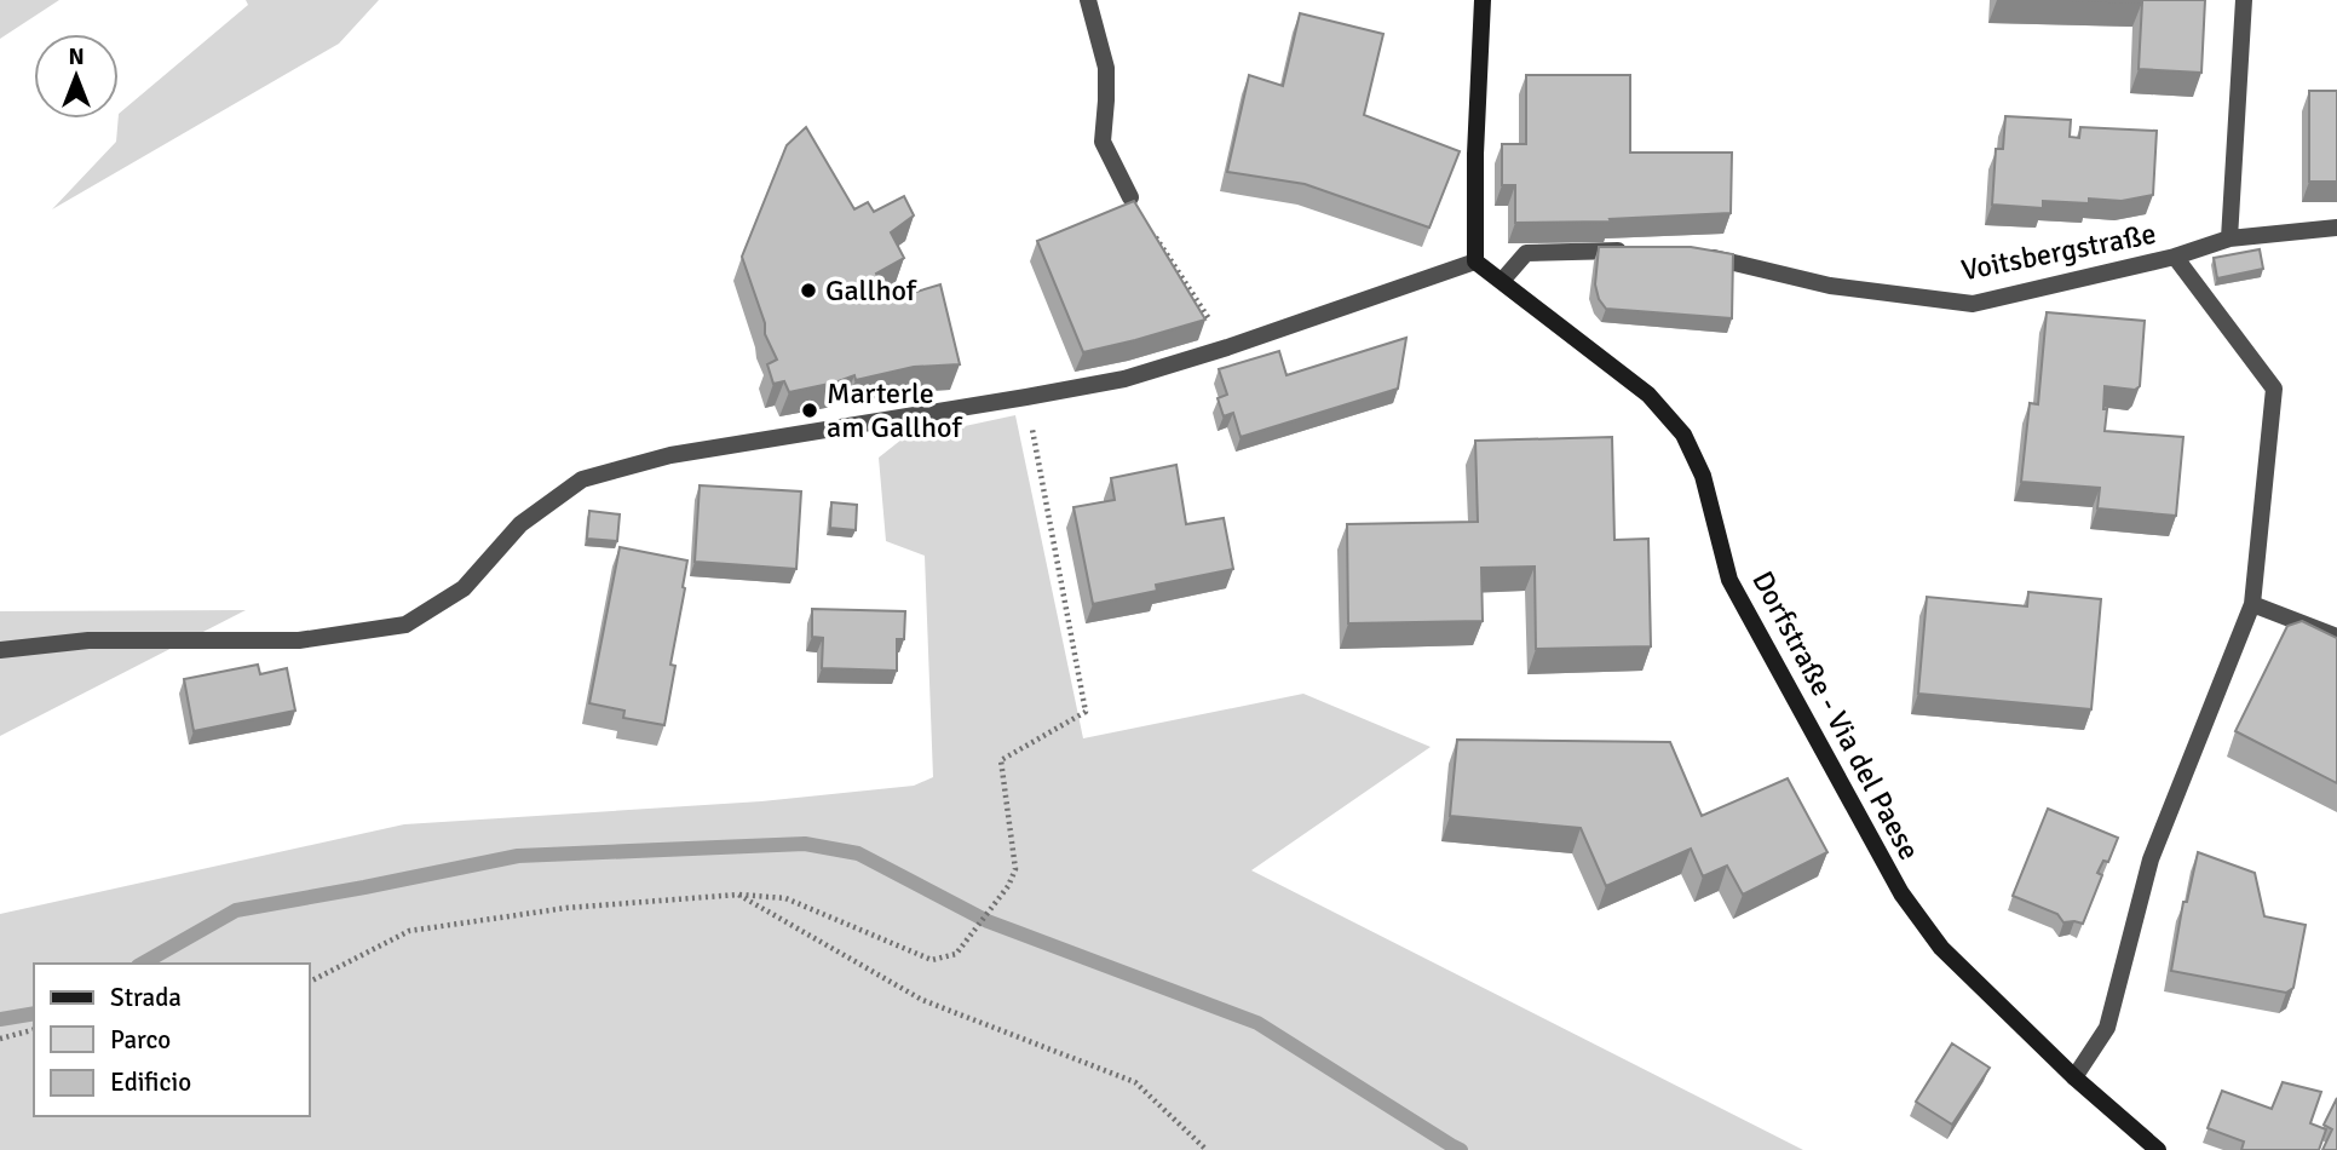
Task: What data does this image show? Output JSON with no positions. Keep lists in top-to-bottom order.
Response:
{
  "streets": {
    "street": ["Voitsbergstraße", "Dorfstraße - Via del Paese"]
  },
  "places": ["Gallhof", "Marterle am Gallhof"],
  "legend": ["Strada", "Parco", "Edificio"],
  "north": "top"
}
